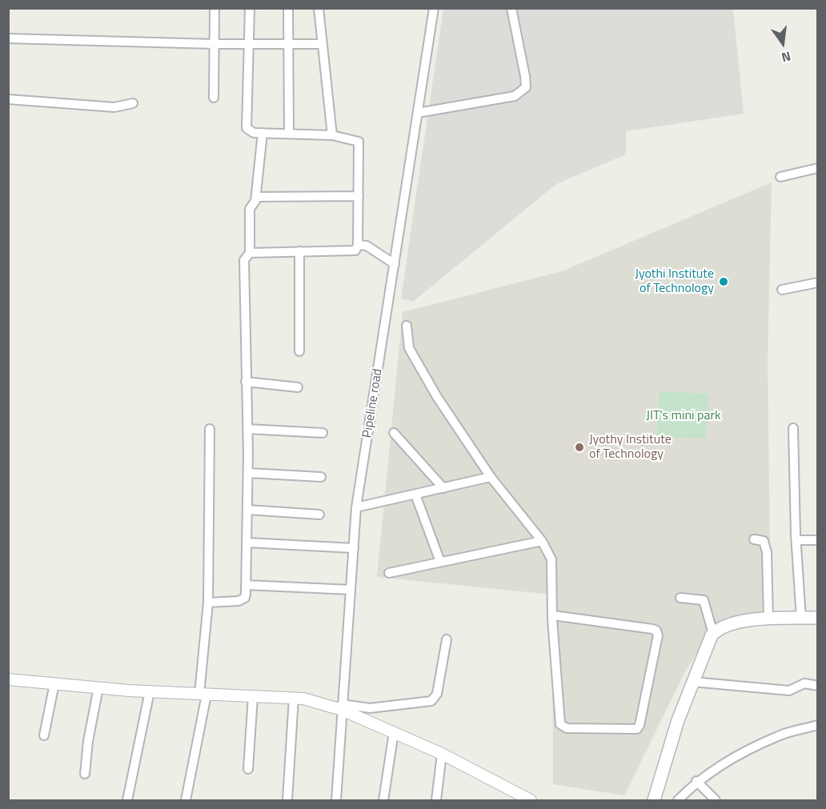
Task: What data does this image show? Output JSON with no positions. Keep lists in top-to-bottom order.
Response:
{
  "streets": {
    "street": ["Pipeline road"]
  },
  "parks": ["JIT's mini park"],
  "places": ["Jyothi Institute of Technology", "Jyothy Institute of Technology"],
  "north": "bottom"
}
